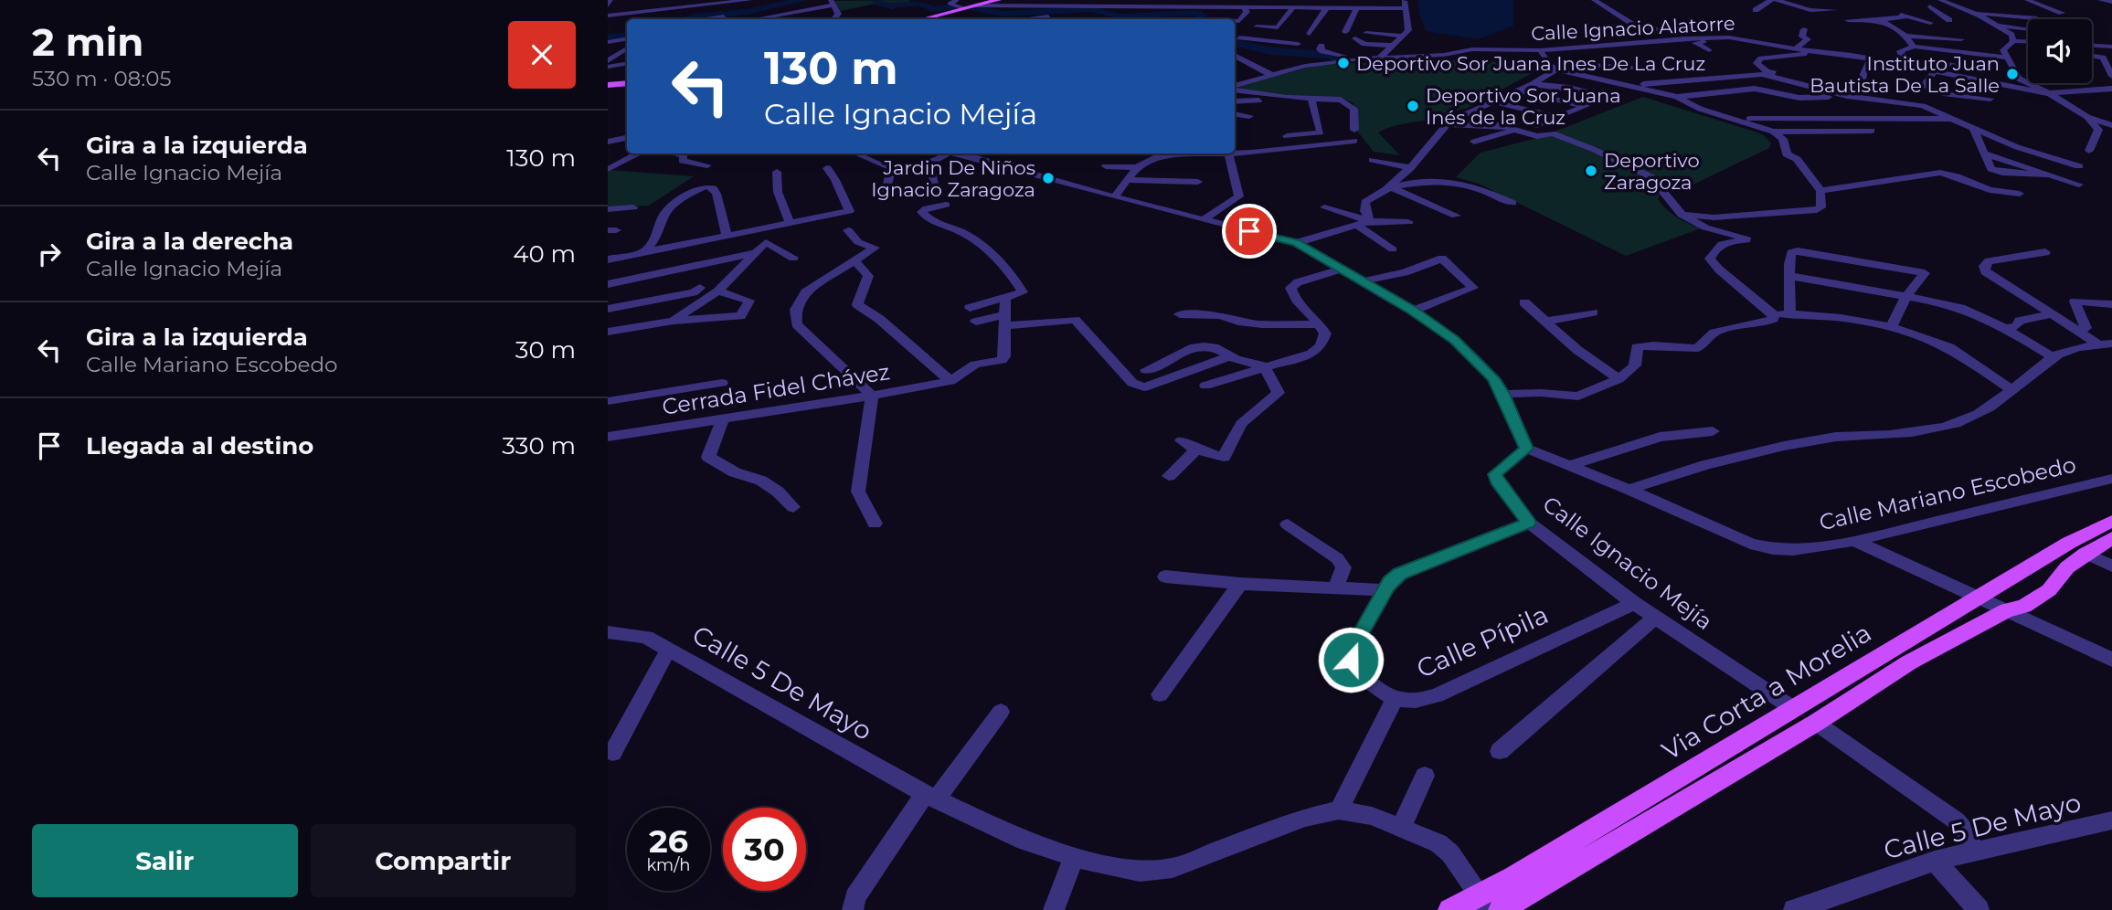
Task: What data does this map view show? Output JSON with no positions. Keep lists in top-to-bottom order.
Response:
{
  "streets": {
    "main road": ["Via Corta a Morelia"],
    "street": [
      "Calle Ignacio Alatorre",
      "Cerrada Fidel Chávez",
      "Calle Mariano Escobedo",
      "Calle Ignacio Mejía",
      "Calle Pípila",
      "Calle 5 De Mayo"
    ]
  },
  "crossings": [
    ["Calle Mariano Escobedo", "Calle Ignacio Mejía"],
    ["Calle Ignacio Mejía", "Calle Pípila"],
    ["Calle Ignacio Mejía", "Via Corta a Morelia"],
    ["Calle 5 De Mayo", "Via Corta a Morelia"]
  ],
  "places": [
    "Deportivo Sor Juana Ines De La Cruz",
    "Instituto Juan Bautista De La Salle",
    "Deportivo Sor Juana Inés de la Cruz",
    "Deportivo Zaragoza",
    "Jardin De Niños Ignacio Zaragoza"
  ],
  "page": {
    "heading": ["2 min", "530 m · 08:05"],
    "turn": ["130 m", "Calle Ignacio Mejía"],
    "list": [
      {
        "name": "Gira a la izquierda",
        "note": "Calle Ignacio Mejía",
        "value": "130 m"
      },
      {
        "name": "Gira a la derecha",
        "note": "Calle Ignacio Mejía",
        "value": "40 m"
      },
      {
        "name": "Gira a la izquierda",
        "note": "Calle Mariano Escobedo",
        "value": "30 m"
      },
      {
        "name": "Llegada al destino",
        "value": "330 m"
      }
    ],
    "speed": "26 km/h",
    "limit": "30",
    "buttons": ["Salir", "Compartir"]
  }
}
